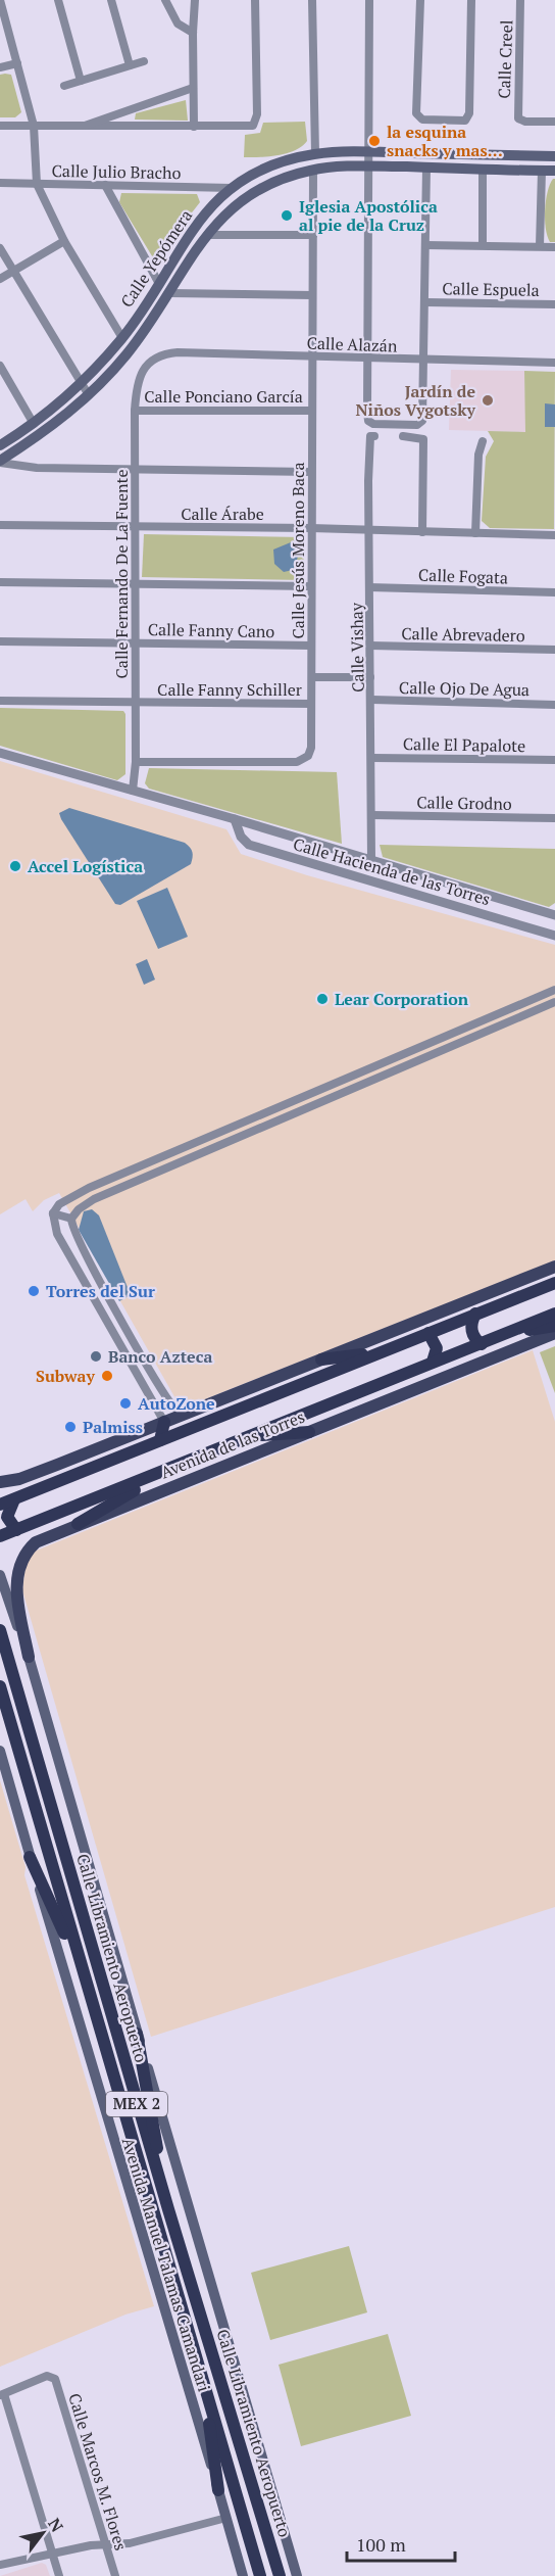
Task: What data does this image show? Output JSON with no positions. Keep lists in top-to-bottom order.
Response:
{
  "streets": {
    "highway": ["Avenida de las Torres", "Calle Libramiento Aeropuerto", "MEX 2"],
    "main road": ["Calle Yepómera", "Avenida Manuel Talamas Camandari"],
    "street": [
      "Calle Creel",
      "Calle Julio Bracho",
      "Calle Espuela",
      "Calle Alazán",
      "Calle Ponciano García",
      "Calle Árabe",
      "Calle Jesús Moreno Baca",
      "Calle Fernando De La Fuente",
      "Calle Fogata",
      "Calle Fanny Cano",
      "Calle Abrevadero",
      "Calle Vishay",
      "Calle Ojo De Agua",
      "Calle Fanny Schiller",
      "Calle El Papalote",
      "Calle Grodno",
      "Calle Hacienda de las Torres",
      "Calle Marcos M. Flores"
    ]
  },
  "crossings": [
    ["Calle Julio Bracho", "Calle Yepómera"],
    ["Calle Yepómera", "Calle Jesús Moreno Baca"],
    ["Calle Alazán", "Calle Jesús Moreno Baca"],
    ["Calle Alazán", "Calle Fernando De La Fuente"],
    ["Calle Ponciano García", "Calle Jesús Moreno Baca"],
    ["Calle Ponciano García", "Calle Fernando De La Fuente"],
    ["Calle Árabe", "Calle Jesús Moreno Baca"],
    ["Calle Árabe", "Calle Fernando De La Fuente"],
    ["Calle Árabe", "Calle Vishay"],
    ["Calle Jesús Moreno Baca", "Calle Fernando De La Fuente"],
    ["Calle Jesús Moreno Baca", "Calle Fanny Cano"],
    ["Calle Jesús Moreno Baca", "Calle Fanny Schiller"],
    ["Calle Fernando De La Fuente", "Calle Fanny Cano"],
    ["Calle Fernando De La Fuente", "Calle Fanny Schiller"],
    ["Calle Fernando De La Fuente", "Calle Hacienda de las Torres"],
    ["Calle Fogata", "Calle Vishay"],
    ["Calle Abrevadero", "Calle Vishay"],
    ["Calle Vishay", "Calle Ojo De Agua"],
    ["Calle Vishay", "Calle El Papalote"],
    ["Calle Vishay", "Calle Grodno"],
    ["Calle Vishay", "Calle Hacienda de las Torres"]
  ],
  "places": [
    "la esquina snacks y mas...",
    "Iglesia Apostólica al pie de la Cruz",
    "Jardín de Niños Vygotsky",
    "Accel Logística",
    "Lear Corporation",
    "Torres del Sur",
    "Banco Azteca",
    "Subway",
    "AutoZone",
    "Palmiss"
  ],
  "scale_bar": "100 m",
  "north": "top right"
}
